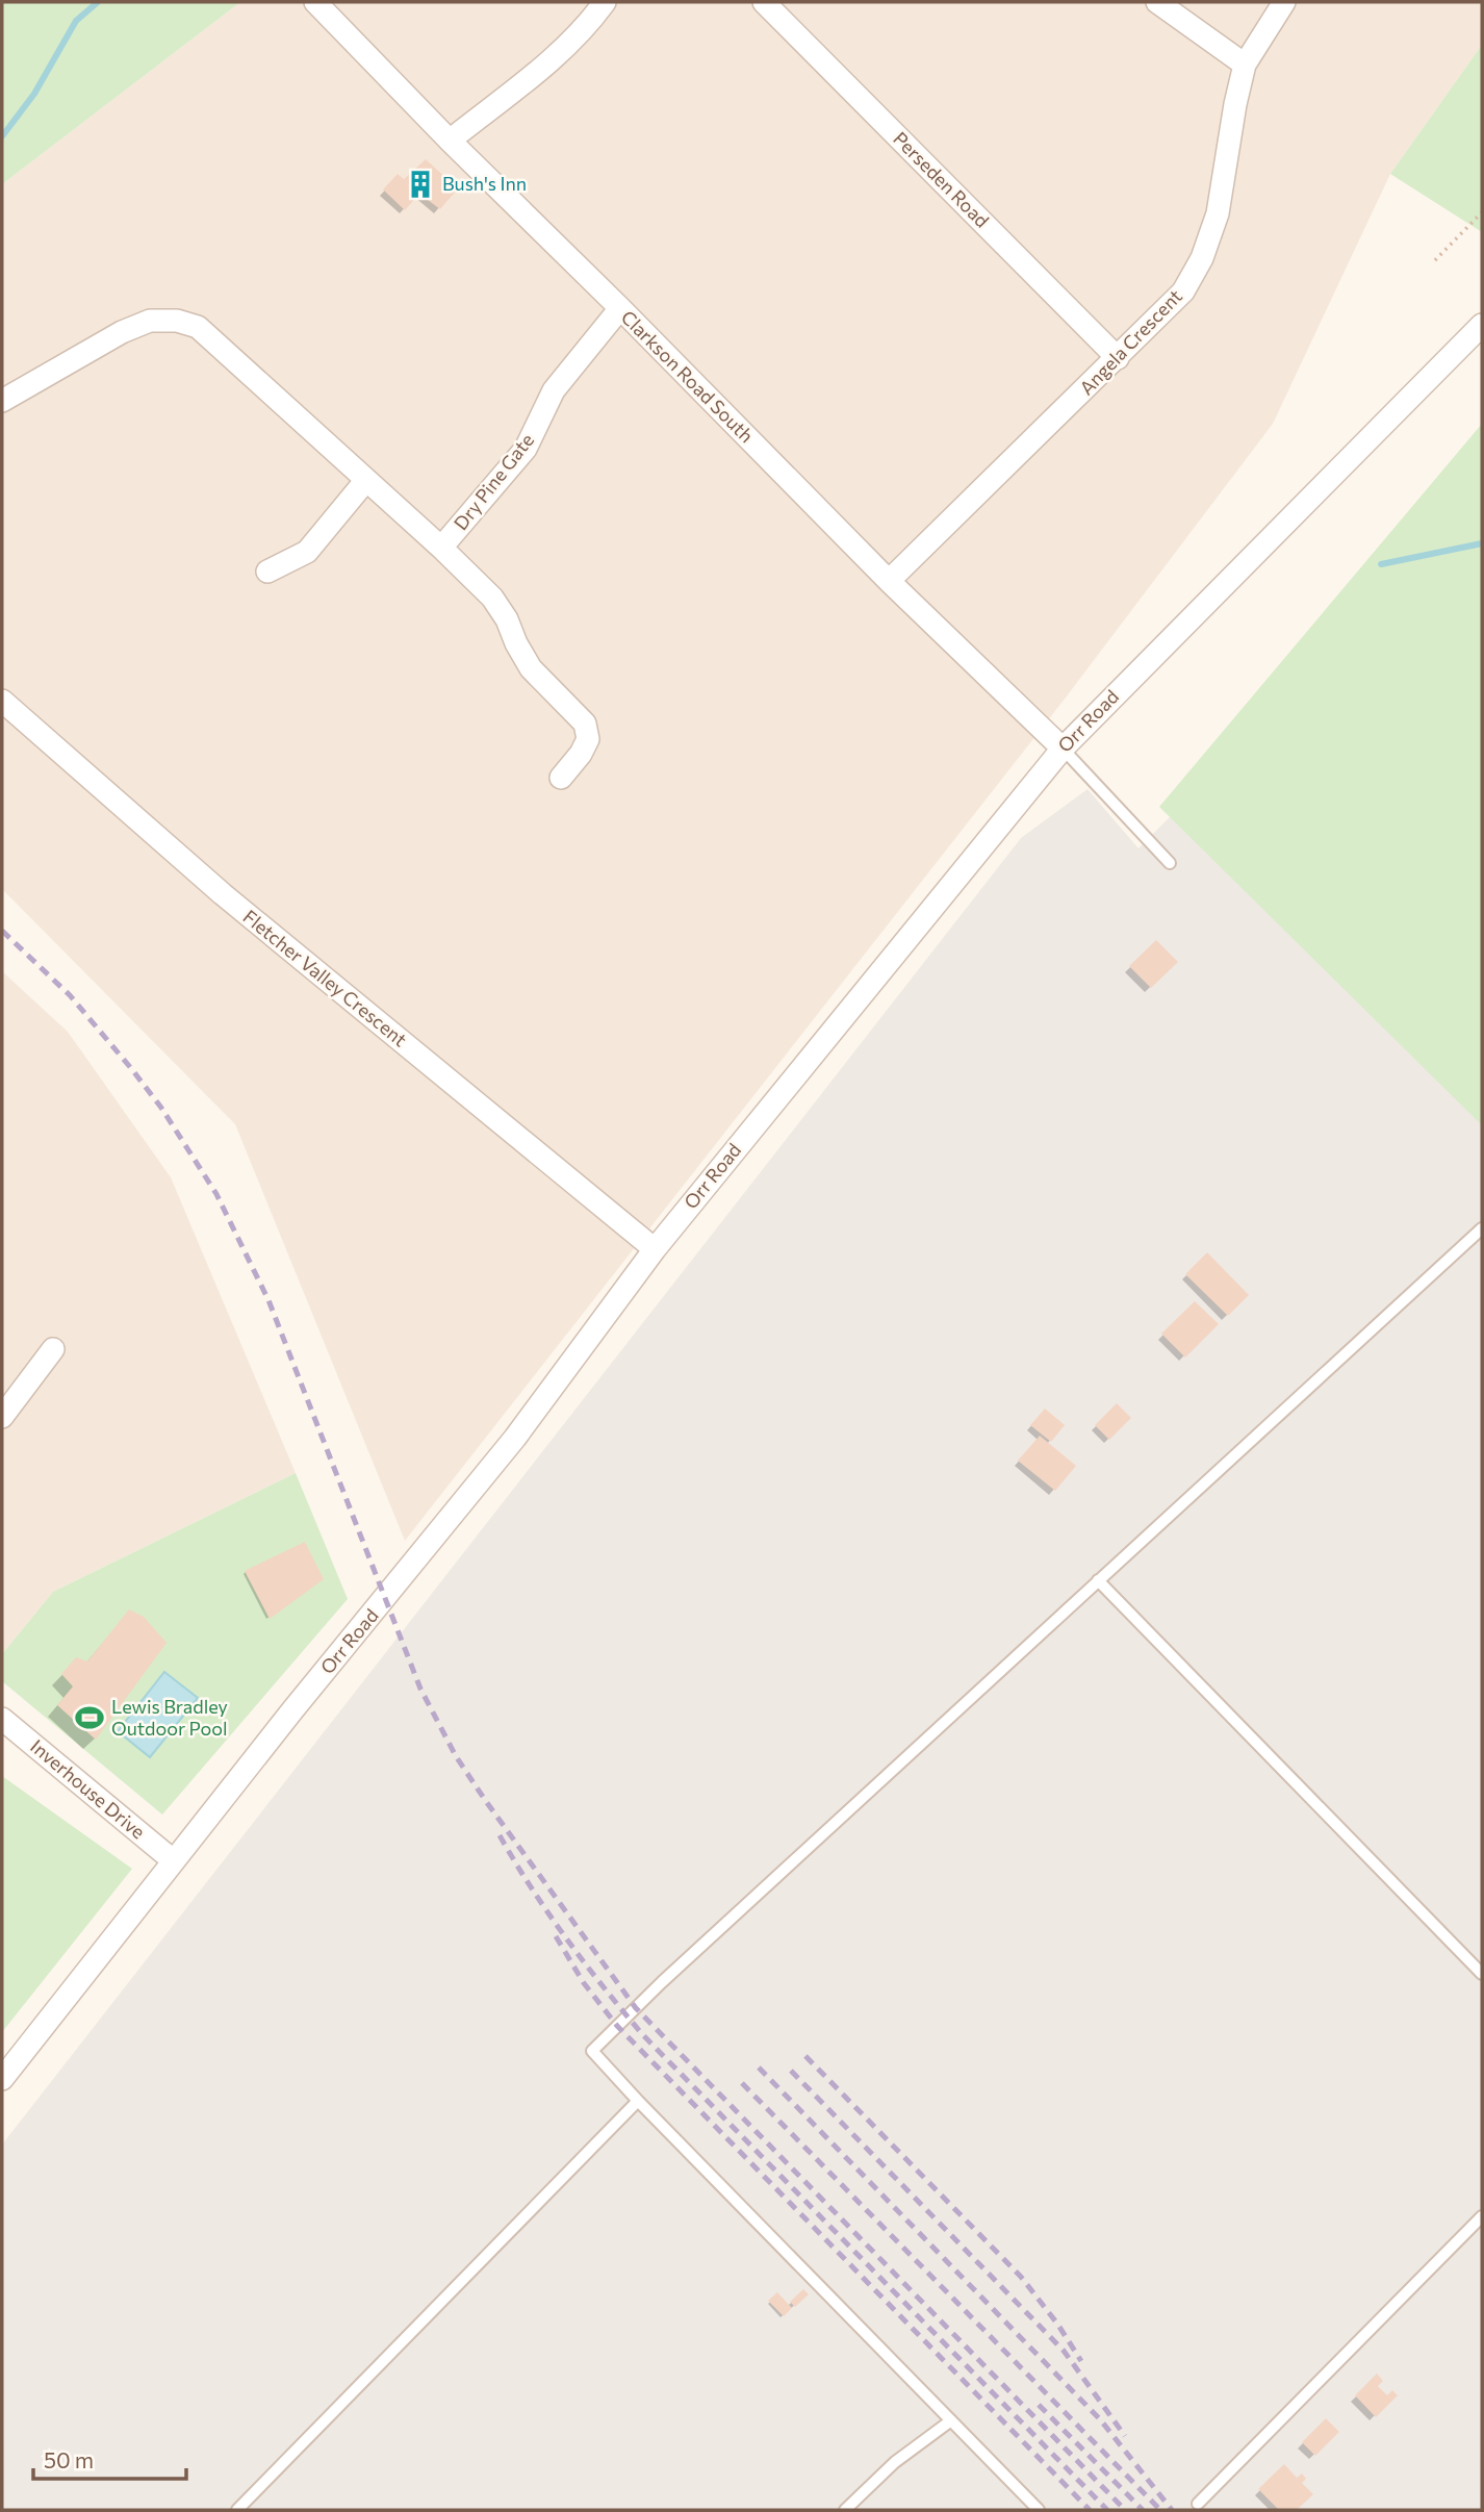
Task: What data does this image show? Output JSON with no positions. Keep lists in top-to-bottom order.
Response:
{
  "streets": {
    "street": [
      "Perseden Road",
      "Angela Crescent",
      "Clarkson Road South",
      "Dry Pine Gate",
      "Orr Road",
      "Fletcher Valley Crescent",
      "Inverhouse Drive"
    ]
  },
  "crossings": [
    ["Perseden Road", "Angela Crescent"],
    ["Angela Crescent", "Clarkson Road South"],
    ["Clarkson Road South", "Dry Pine Gate"],
    ["Clarkson Road South", "Orr Road"],
    ["Orr Road", "Fletcher Valley Crescent"],
    ["Orr Road", "Inverhouse Drive"]
  ],
  "places": {
    "building": ["Bush's Inn"],
    "sports": ["Lewis Bradley Outdoor Pool"]
  },
  "scale_bar": "50 m"
}
